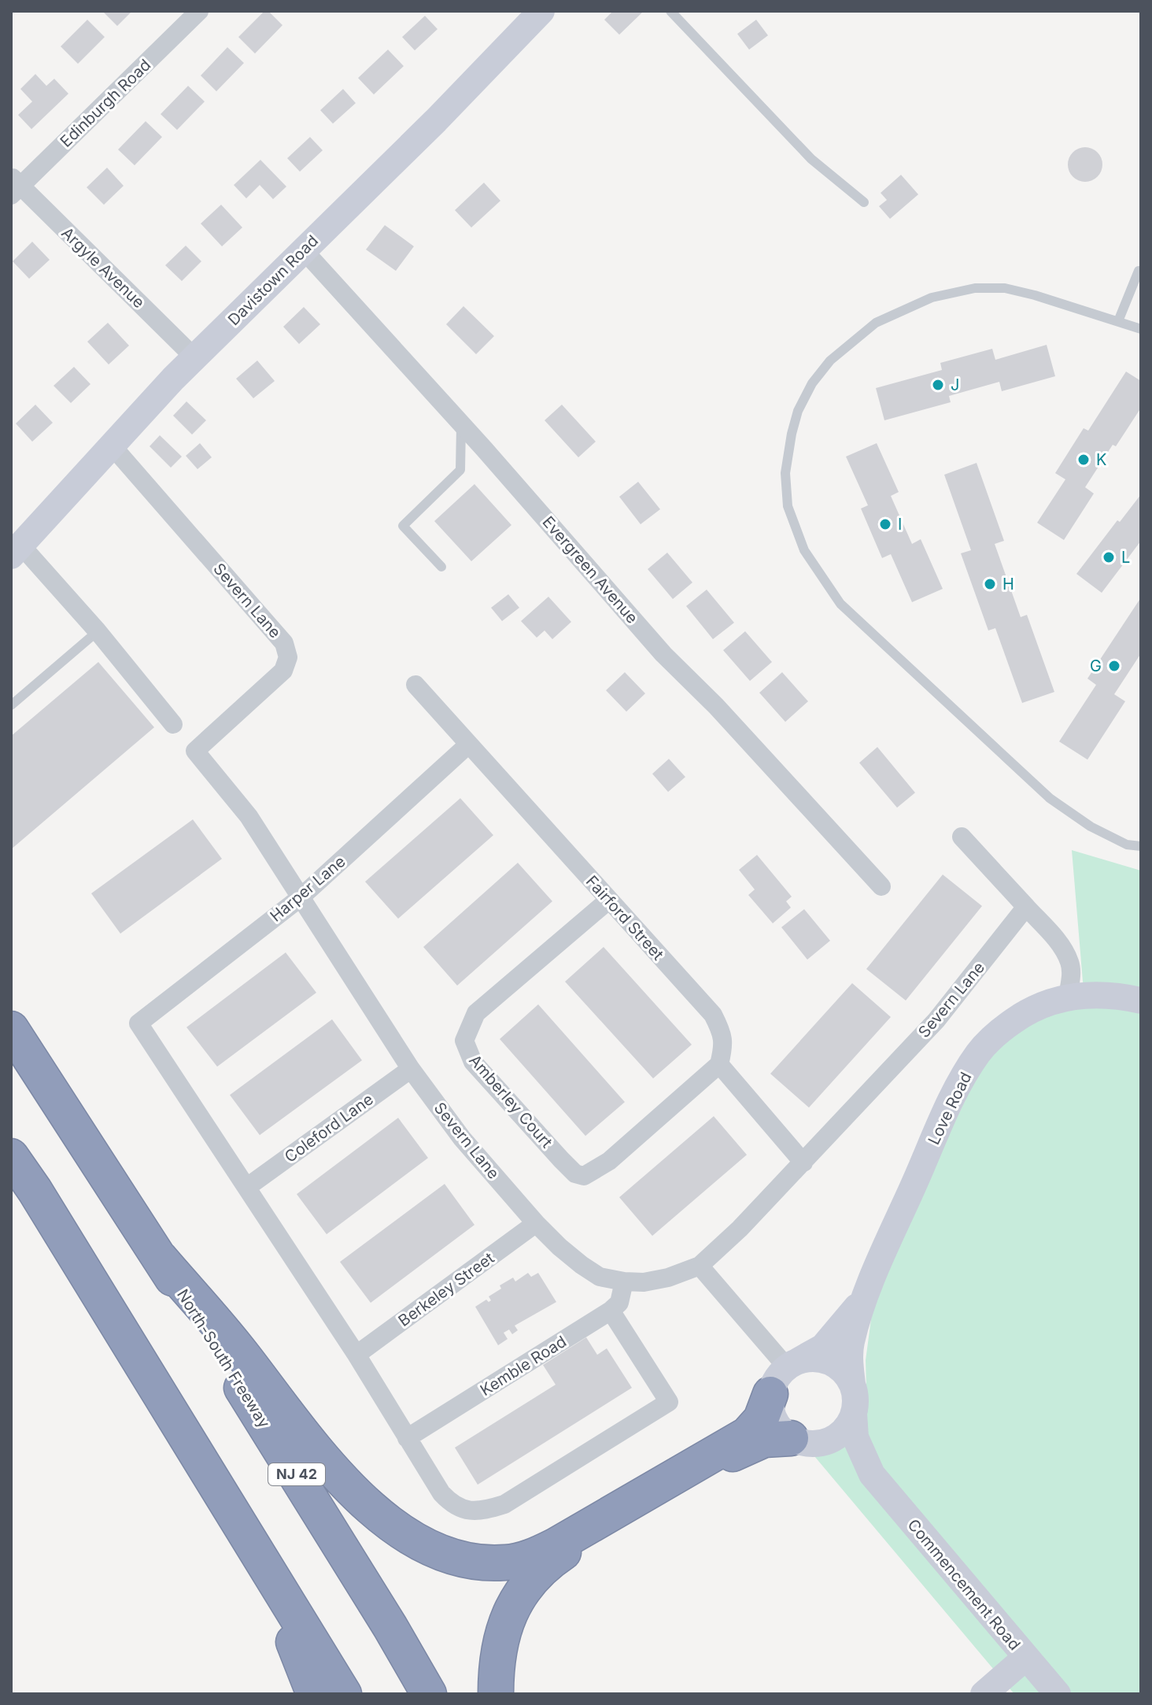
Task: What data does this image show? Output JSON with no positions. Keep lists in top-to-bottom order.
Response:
{
  "streets": {
    "highway": ["North-South Freeway", "NJ 42"],
    "street": [
      "Edinburgh Road",
      "Argyle Avenue",
      "Davistown Road",
      "Evergreen Avenue",
      "Severn Lane",
      "Harper Lane",
      "Fairford Street",
      "Amberley Court",
      "Love Road",
      "Coleford Lane",
      "Berkeley Street",
      "Kemble Road",
      "Commencement Road"
    ]
  },
  "crossings": [
    ["Edinburgh Road", "Argyle Avenue"],
    ["Argyle Avenue", "Davistown Road"],
    ["Davistown Road", "Evergreen Avenue"],
    ["Davistown Road", "Severn Lane"],
    ["Severn Lane", "Harper Lane"],
    ["Severn Lane", "Coleford Lane"],
    ["Severn Lane", "Berkeley Street"],
    ["Harper Lane", "Fairford Street"],
    ["Harper Lane", "Coleford Lane"],
    ["Fairford Street", "Amberley Court"],
    ["Love Road", "Commencement Road"]
  ],
  "places": [
    "J",
    "K",
    "I",
    "L",
    "H",
    "G"
  ]
}
